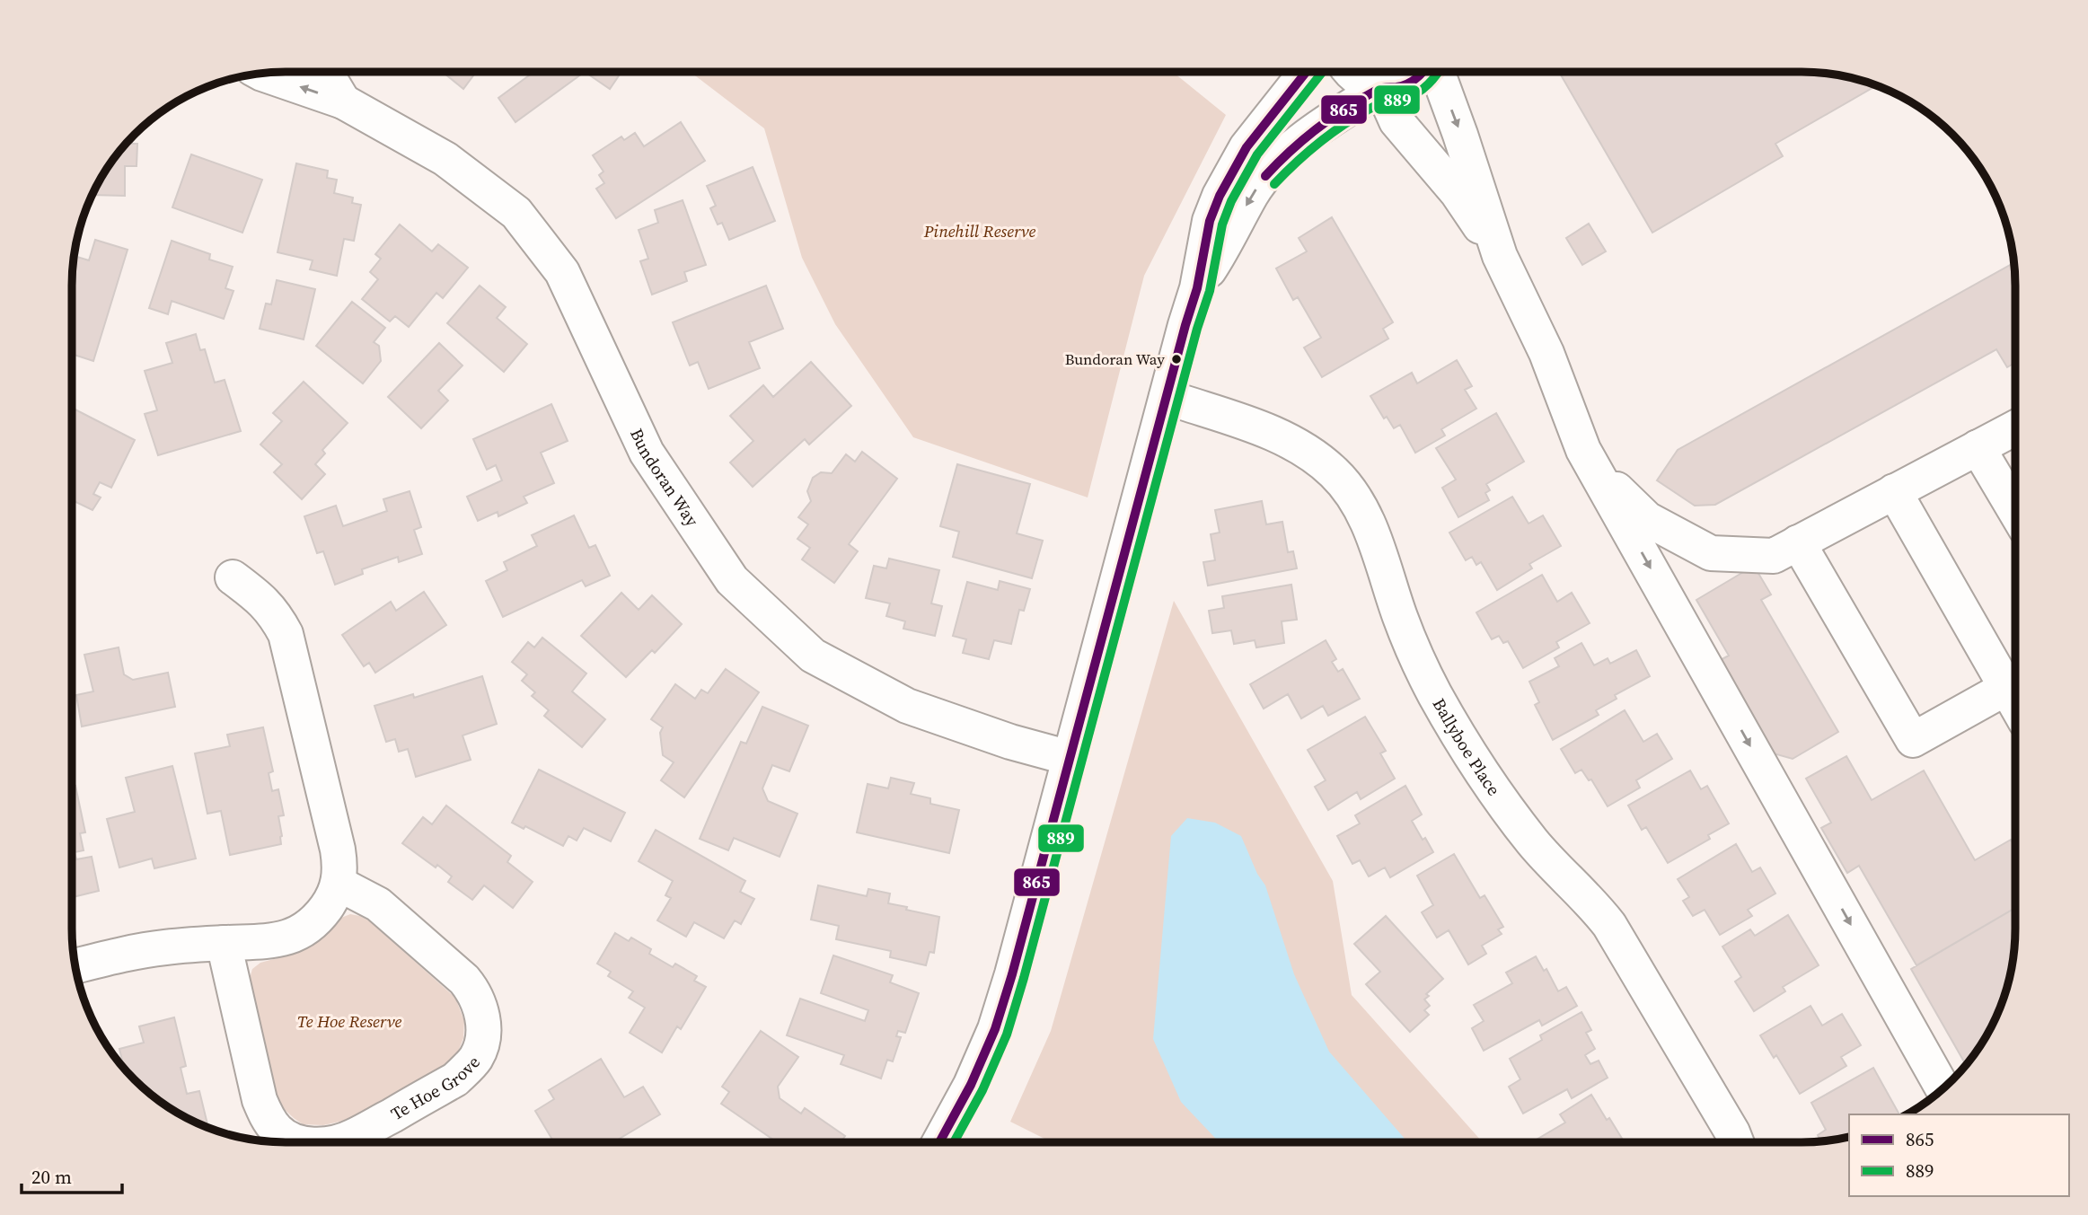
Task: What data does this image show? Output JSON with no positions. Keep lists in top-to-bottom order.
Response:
{
  "streets": {
    "street": ["Bundoran Way", "Ballyboe Place", "Te Hoe Grove"]
  },
  "parks": ["Pinehill Reserve", "Te Hoe Reserve"],
  "places": ["Bundoran Way"],
  "lines": ["transit line 865", "transit line 889"],
  "legend": ["865", "889"],
  "scale_bar": "20 m"
}
